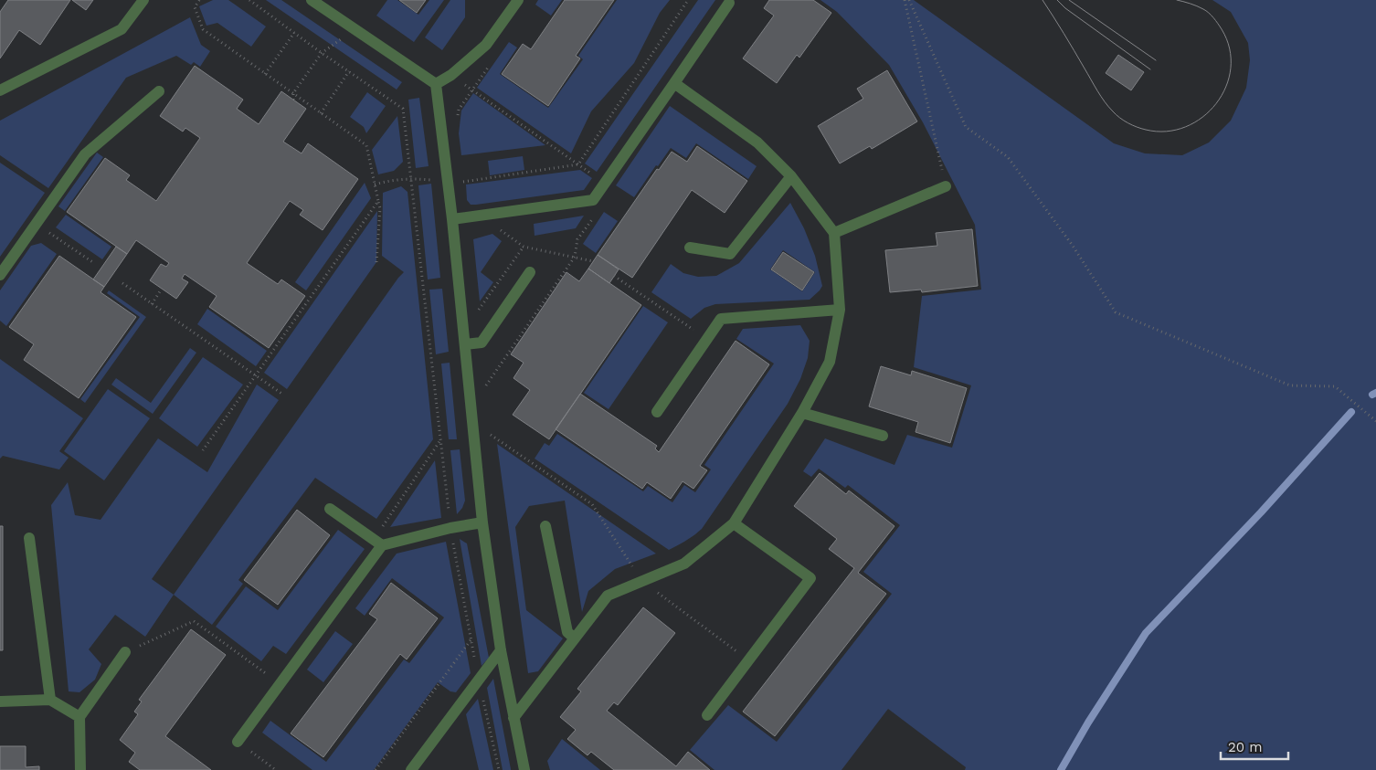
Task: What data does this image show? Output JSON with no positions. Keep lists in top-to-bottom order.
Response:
{
  "scale_bar": "20 m"
}
